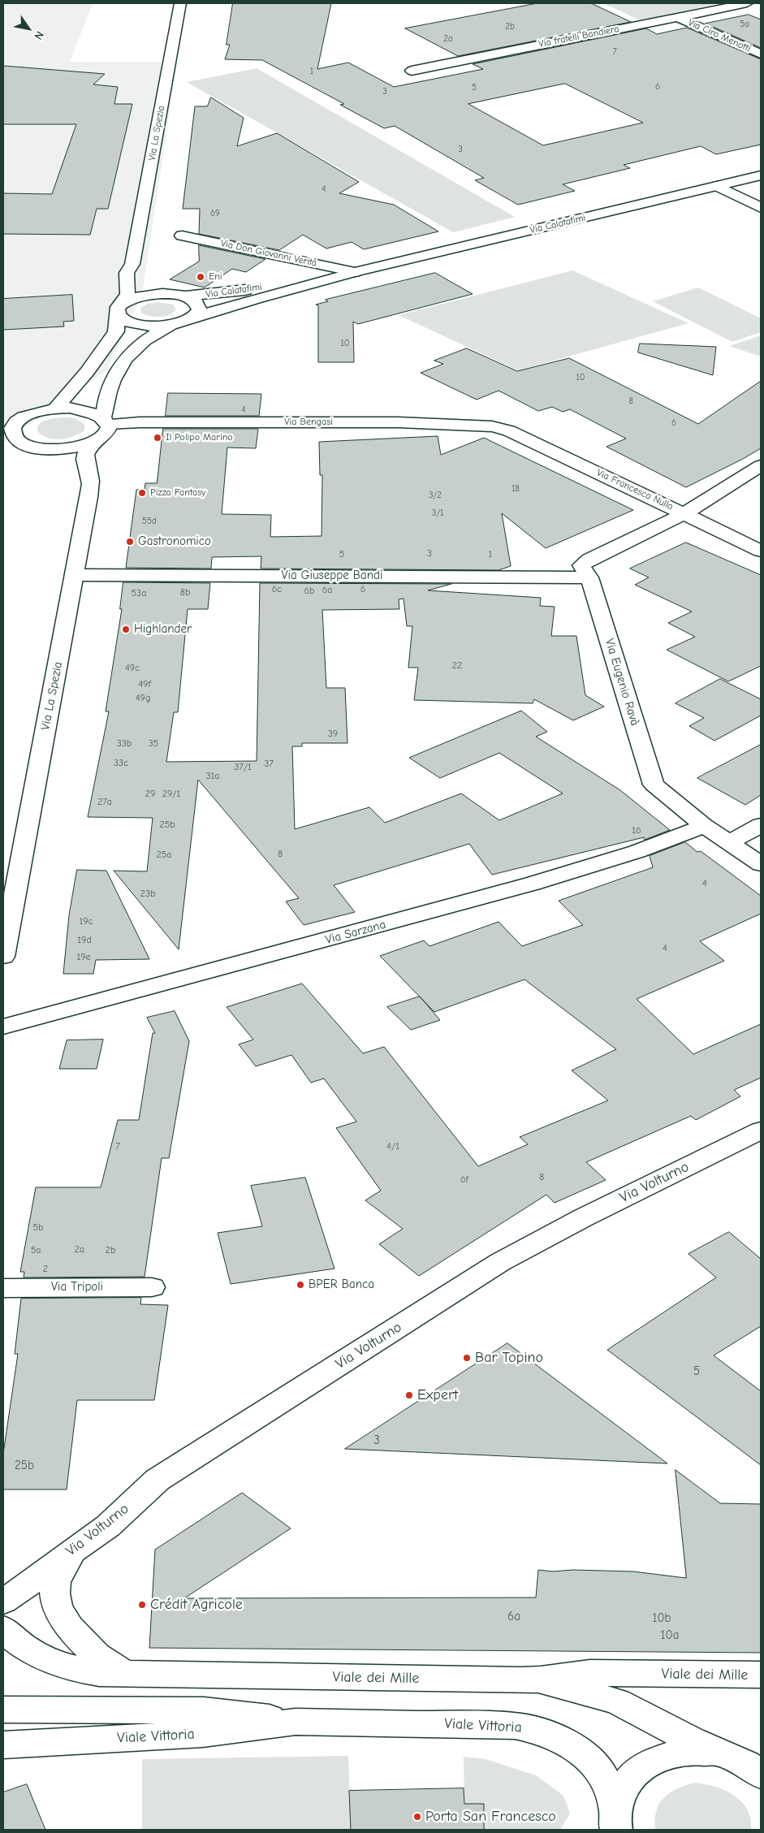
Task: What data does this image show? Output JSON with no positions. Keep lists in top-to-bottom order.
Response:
{
  "streets": {
    "street": [
      "Via Ciro Menotti",
      "Via fratelli Bandiera",
      "Via La Spezia",
      "Via Calatafimi",
      "Via Don Giovanni Verità",
      "Via Bengasi",
      "Via Francesco Nullo",
      "Via Giuseppe Bandi",
      "Via Eugenio Ravà",
      "Via Sarzana",
      "Via Volturno",
      "Via Tripoli",
      "Viale dei Mille",
      "Viale Vittoria"
    ]
  },
  "crossings": [
    ["Via Ciro Menotti", "Via fratelli Bandiera"],
    ["Via La Spezia", "Via Calatafimi"],
    ["Via La Spezia", "Via Bengasi"],
    ["Via La Spezia", "Via Giuseppe Bandi"],
    ["Via Calatafimi", "Via Don Giovanni Verità"],
    ["Via Bengasi", "Via Francesco Nullo"],
    ["Via Francesco Nullo", "Via Eugenio Ravà"],
    ["Via Giuseppe Bandi", "Via Eugenio Ravà"],
    ["Via Eugenio Ravà", "Via Sarzana"]
  ],
  "places": [
    "Eni",
    "Il Polipo Marino",
    "Pizza Fantasy",
    "Gastronomico",
    "Highlander",
    "BPER Banca",
    "Bar Topino",
    "Expert",
    "Crédit Agricole",
    "Porta San Francesco"
  ],
  "house_numbers": [
    "5a",
    "2b",
    "2a",
    "7",
    "1",
    "6",
    "5",
    "3",
    "3",
    "4",
    "69",
    "10",
    "10",
    "8",
    "4",
    "6",
    "18",
    "3/2",
    "3/1",
    "55d",
    "3",
    "5",
    "1",
    "6c",
    "6",
    "6a",
    "6b",
    "8b",
    "53a",
    "22",
    "49c",
    "49f",
    "49g",
    "39",
    "33b",
    "35",
    "33c",
    "37",
    "37/1",
    "31a",
    "29",
    "29/1",
    "27a",
    "25b",
    "16",
    "8",
    "25a",
    "4",
    "23b",
    "19c",
    "19d",
    "4",
    "19e",
    "7",
    "4/1",
    "8",
    "6f",
    "5b",
    "2a",
    "5a",
    "2b",
    "2",
    "5",
    "3",
    "25b",
    "6a",
    "10b",
    "10a"
  ],
  "north": "bottom right"
}
